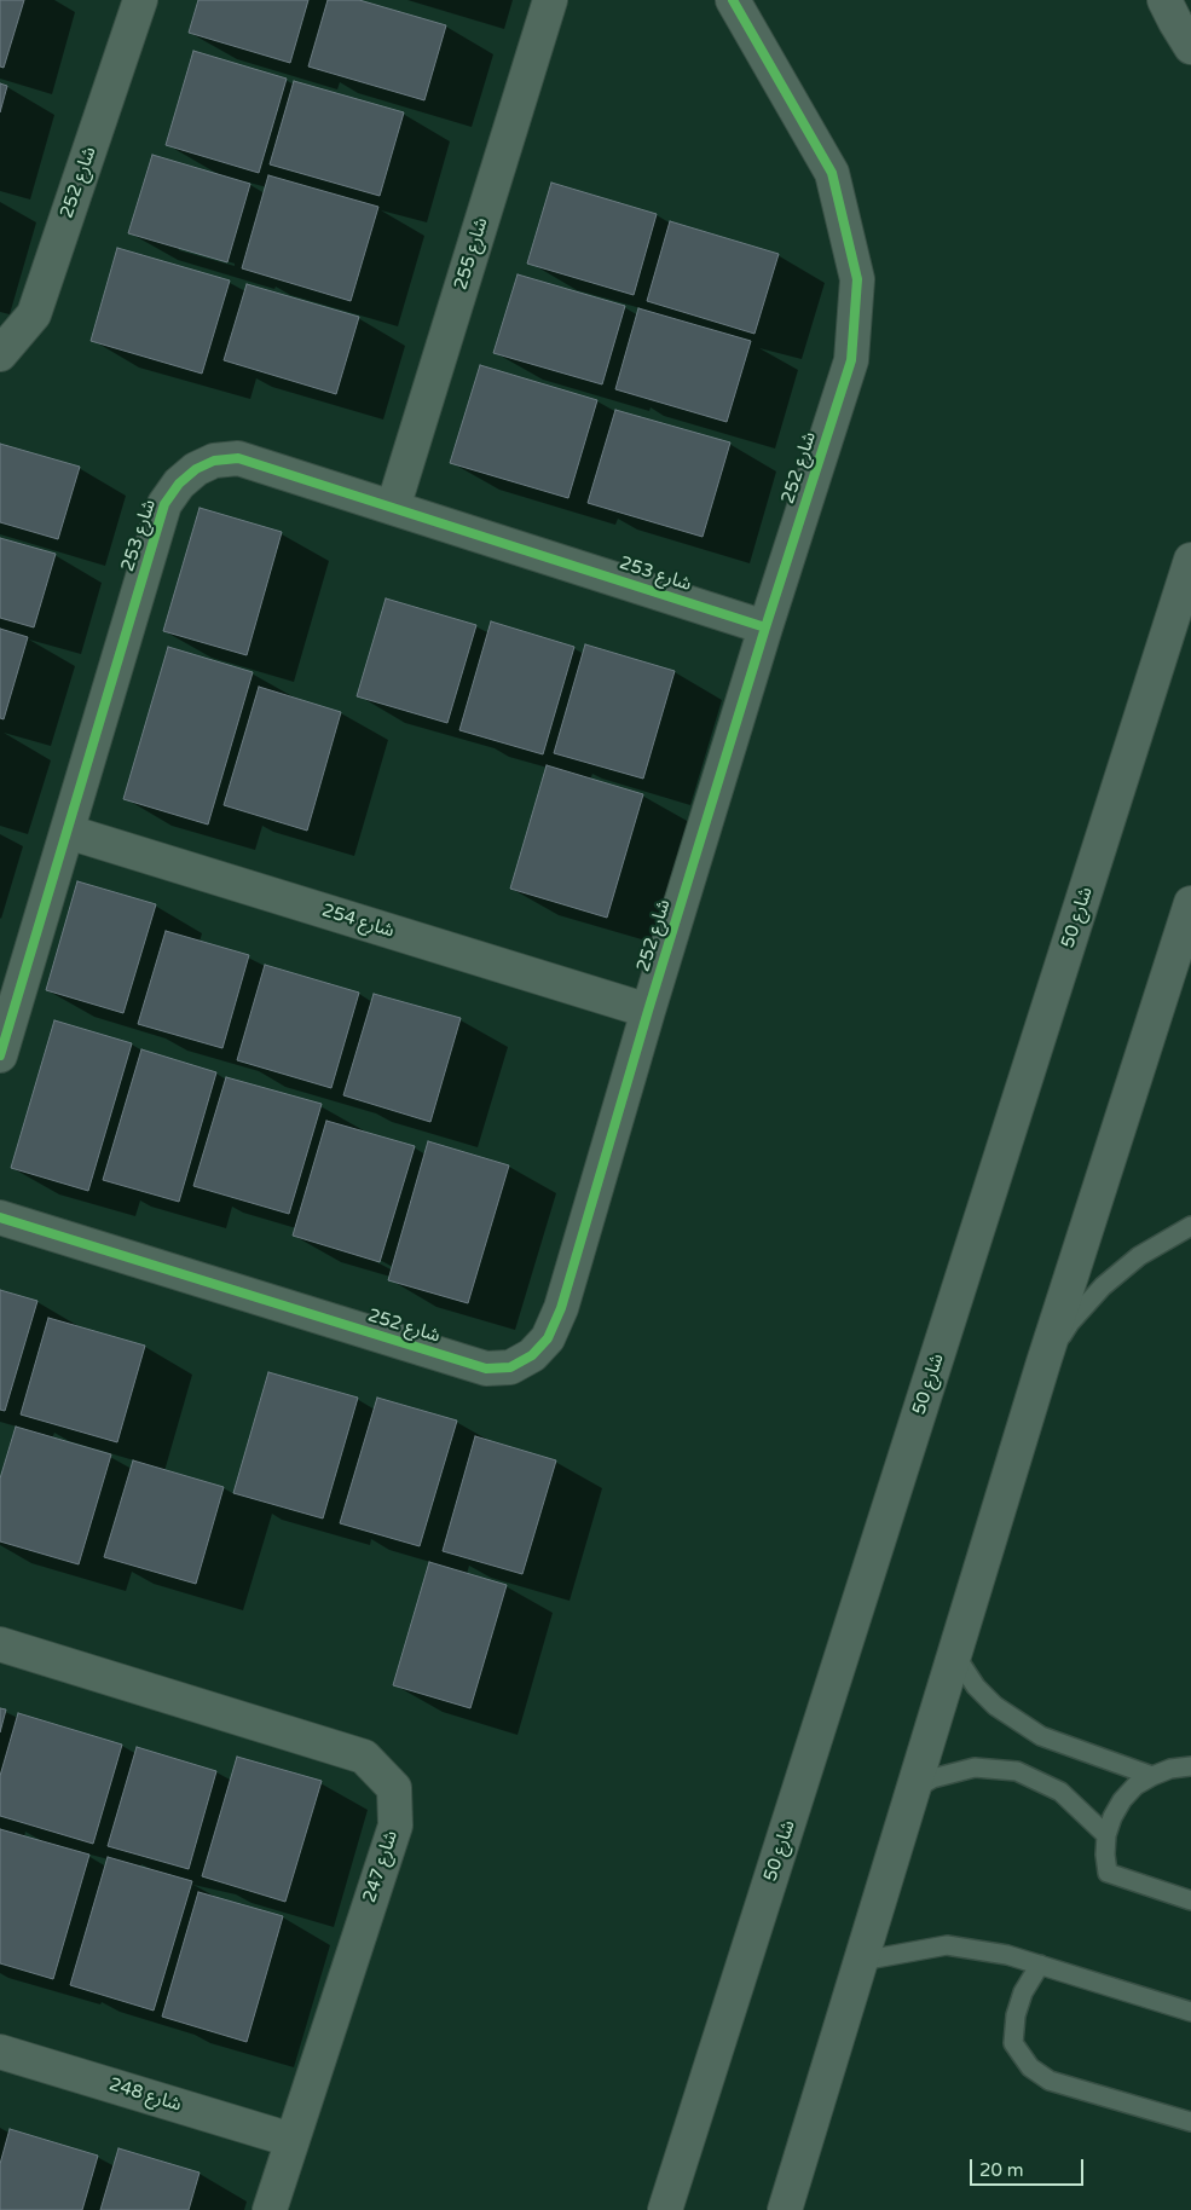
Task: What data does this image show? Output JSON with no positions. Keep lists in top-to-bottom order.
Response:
{
  "streets": {
    "street": [
      "شارع 252",
      "شارع 255",
      "شارع 253",
      "شارع 50",
      "شارع 254",
      "شارع 247",
      "شارع 248"
    ]
  },
  "crossings": [
    ["شارع 252", "شارع 253"],
    ["شارع 252", "شارع 254"],
    ["شارع 255", "شارع 253"],
    ["شارع 253", "شارع 254"],
    ["شارع 247", "شارع 248"]
  ],
  "scale_bar": "20 m"
}
